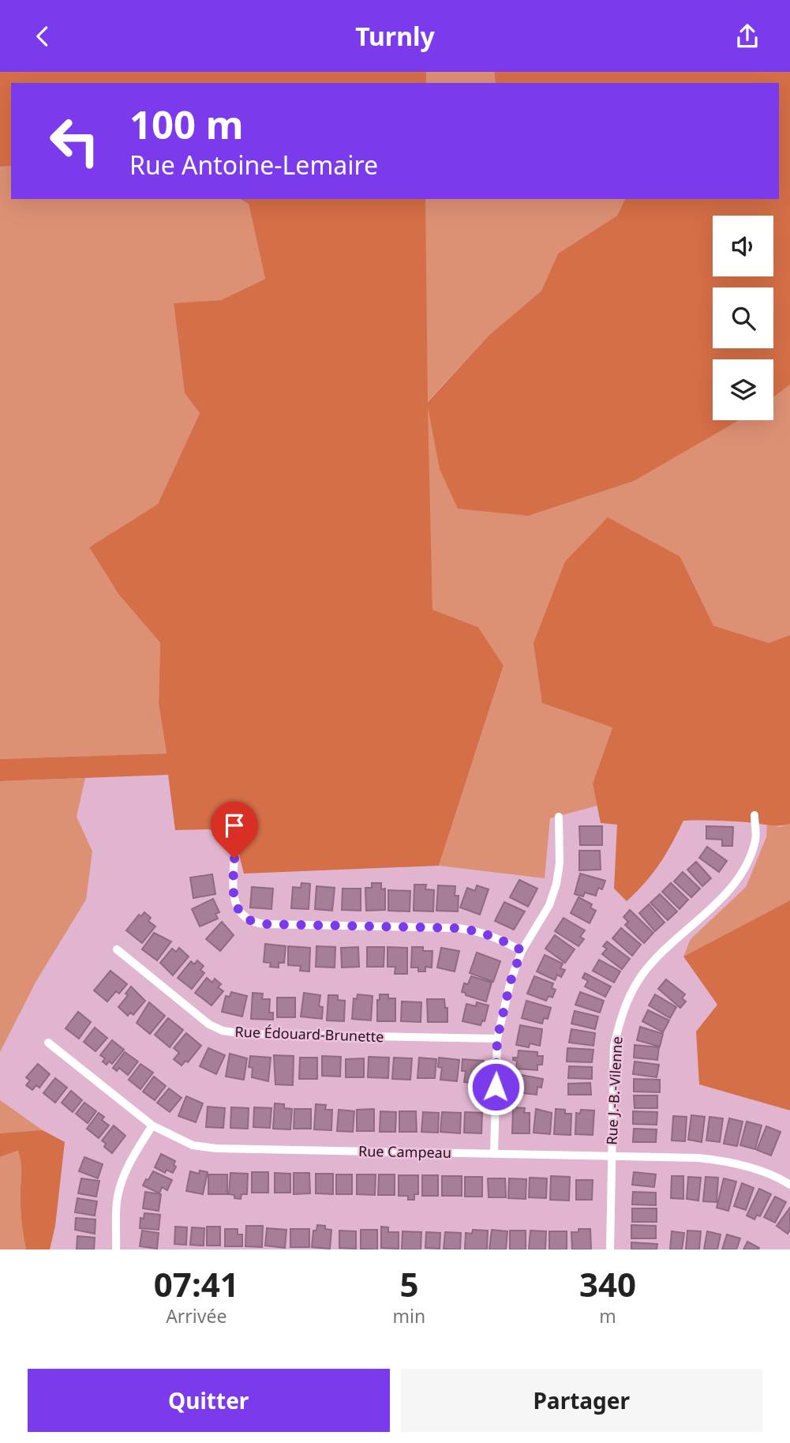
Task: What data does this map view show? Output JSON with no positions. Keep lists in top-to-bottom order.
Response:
{
  "streets": {
    "street": ["Rue Édouard-Brunette", "Rue J.-B.-Vilenne", "Rue Campeau"]
  },
  "crossings": [
    ["Rue J.-B.-Vilenne", "Rue Campeau"]
  ],
  "page": {
    "header": "Turnly",
    "turn": ["100 m", "Rue Antoine-Lemaire"],
    "eta": [
      "07:41",
      "Arrivée",
      "5",
      "min",
      "340",
      "m"
    ],
    "buttons": ["Quitter", "Partager"]
  }
}
